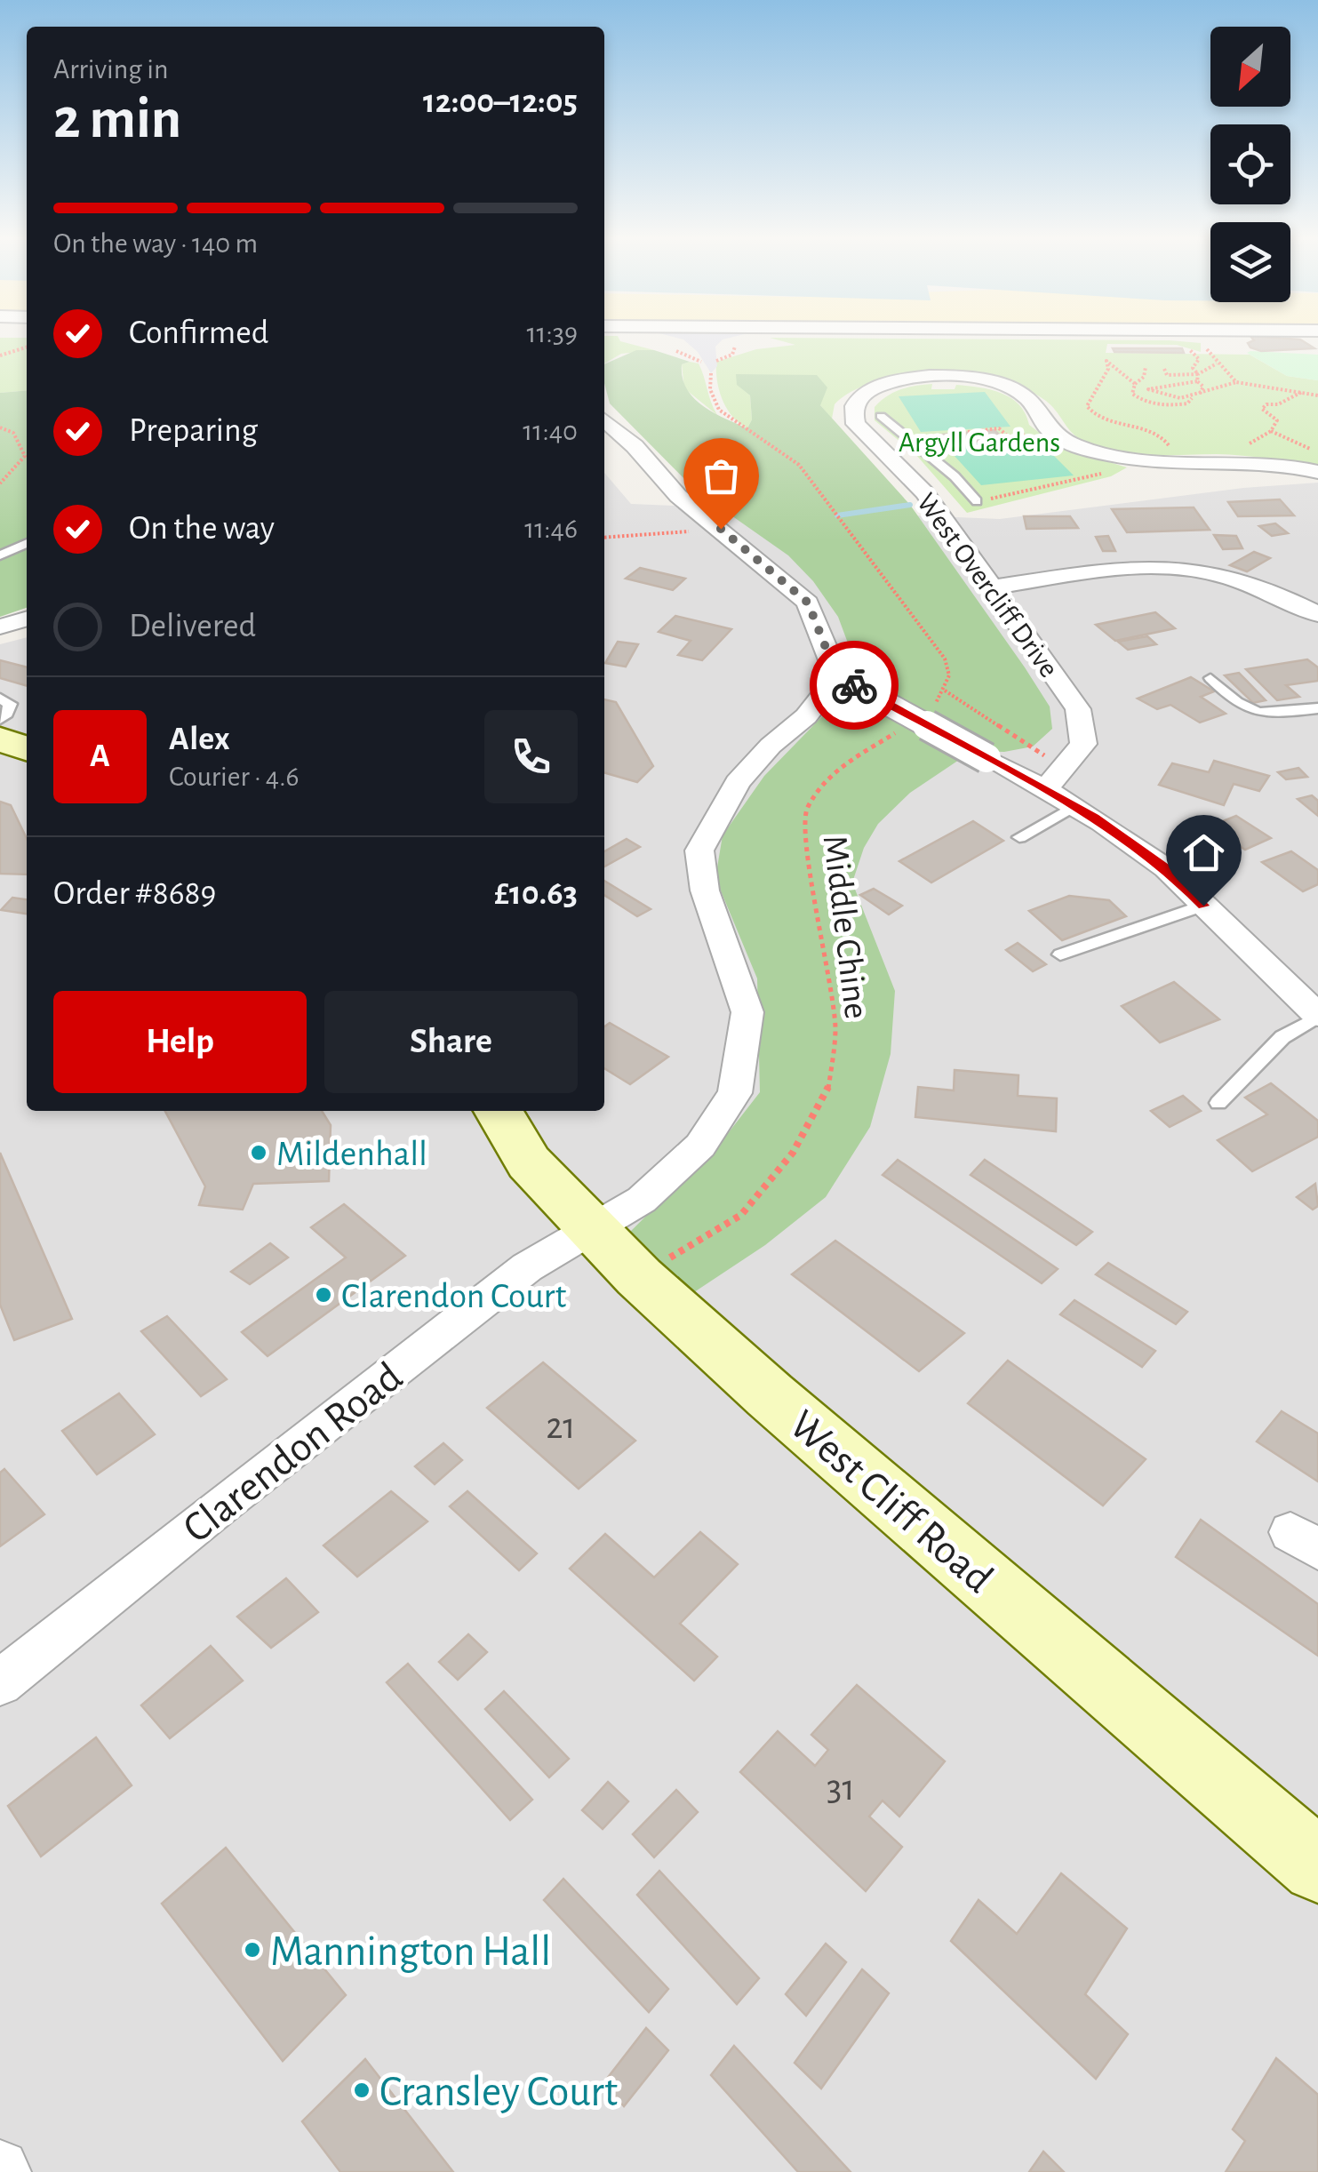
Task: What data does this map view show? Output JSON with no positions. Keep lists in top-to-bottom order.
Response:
{
  "streets": {
    "street": ["West Overcliff Drive", "Clarendon Road", "West Cliff Road"],
    "path": ["Middle Chine"]
  },
  "crossings": [
    ["Middle Chine", "West Cliff Road"],
    ["Clarendon Road", "West Cliff Road"]
  ],
  "parks": ["Argyll Gardens"],
  "places": [
    "Mildenhall",
    "Clarendon Court",
    "Mannington Hall",
    "Cransley Court"
  ],
  "house_numbers": ["21", "31"],
  "north": "bottom left",
  "page": {
    "heading": ["2 min", "Arriving in", "12:00–12:05"],
    "panel": [
      "Alex",
      "Courier · 4.6",
      "Order #8689",
      "£10.63"
    ],
    "bar": "On the way · 140 m",
    "list": [
      ["Confirmed", "11:39"],
      ["Preparing", "11:40"],
      ["On the way", "11:46"],
      "Delivered"
    ],
    "round": "A",
    "buttons": ["Help", "Share"]
  }
}
